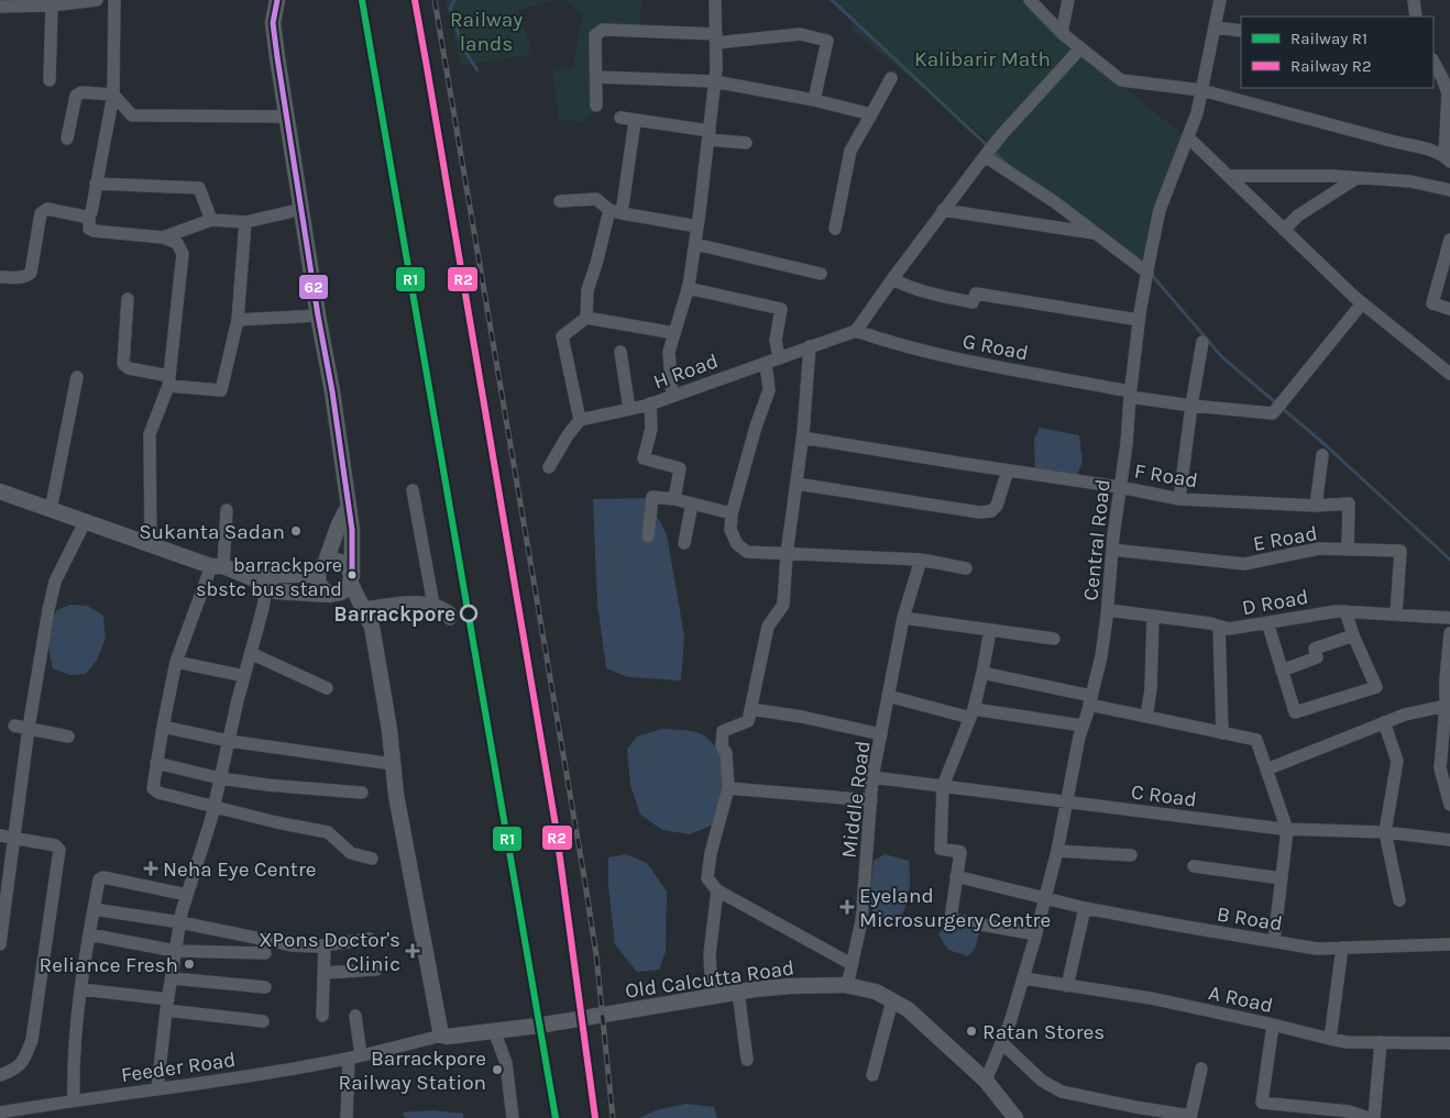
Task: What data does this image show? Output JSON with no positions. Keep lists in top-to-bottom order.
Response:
{
  "streets": {
    "main road": ["Old Calcutta Road"],
    "street": [
      "G Road",
      "H Road",
      "F Road",
      "E Road",
      "Central Road",
      "D Road",
      "C Road",
      "Middle Road",
      "B Road",
      "A Road",
      "Feeder Road"
    ]
  },
  "crossings": [
    ["G Road", "H Road"],
    ["G Road", "Central Road"],
    ["F Road", "E Road"],
    ["F Road", "Central Road"],
    ["E Road", "Central Road"],
    ["E Road", "D Road"],
    ["Central Road", "D Road"],
    ["Central Road", "C Road"],
    ["Central Road", "B Road"],
    ["Central Road", "Old Calcutta Road"],
    ["Central Road", "A Road"],
    ["C Road", "Middle Road"],
    ["Middle Road", "Old Calcutta Road"],
    ["Old Calcutta Road", "Feeder Road"]
  ],
  "parks": ["Railway lands", "Kalibarir Math"],
  "places": {
    "other": [
      "Sukanta Sadan",
      "barrackpore sbstc bus stand",
      "Barrackpore",
      "Reliance Fresh",
      "Ratan Stores",
      "Barrackpore Railway Station"
    ],
    "health": ["Neha Eye Centre", "Eyeland Microsurgery Centre", "XPons Doctor's Clinic"]
  },
  "lines": ["rail line R1", "rail line R2", "transit line 62"],
  "legend": ["Railway R1", "Railway R2"]
}
